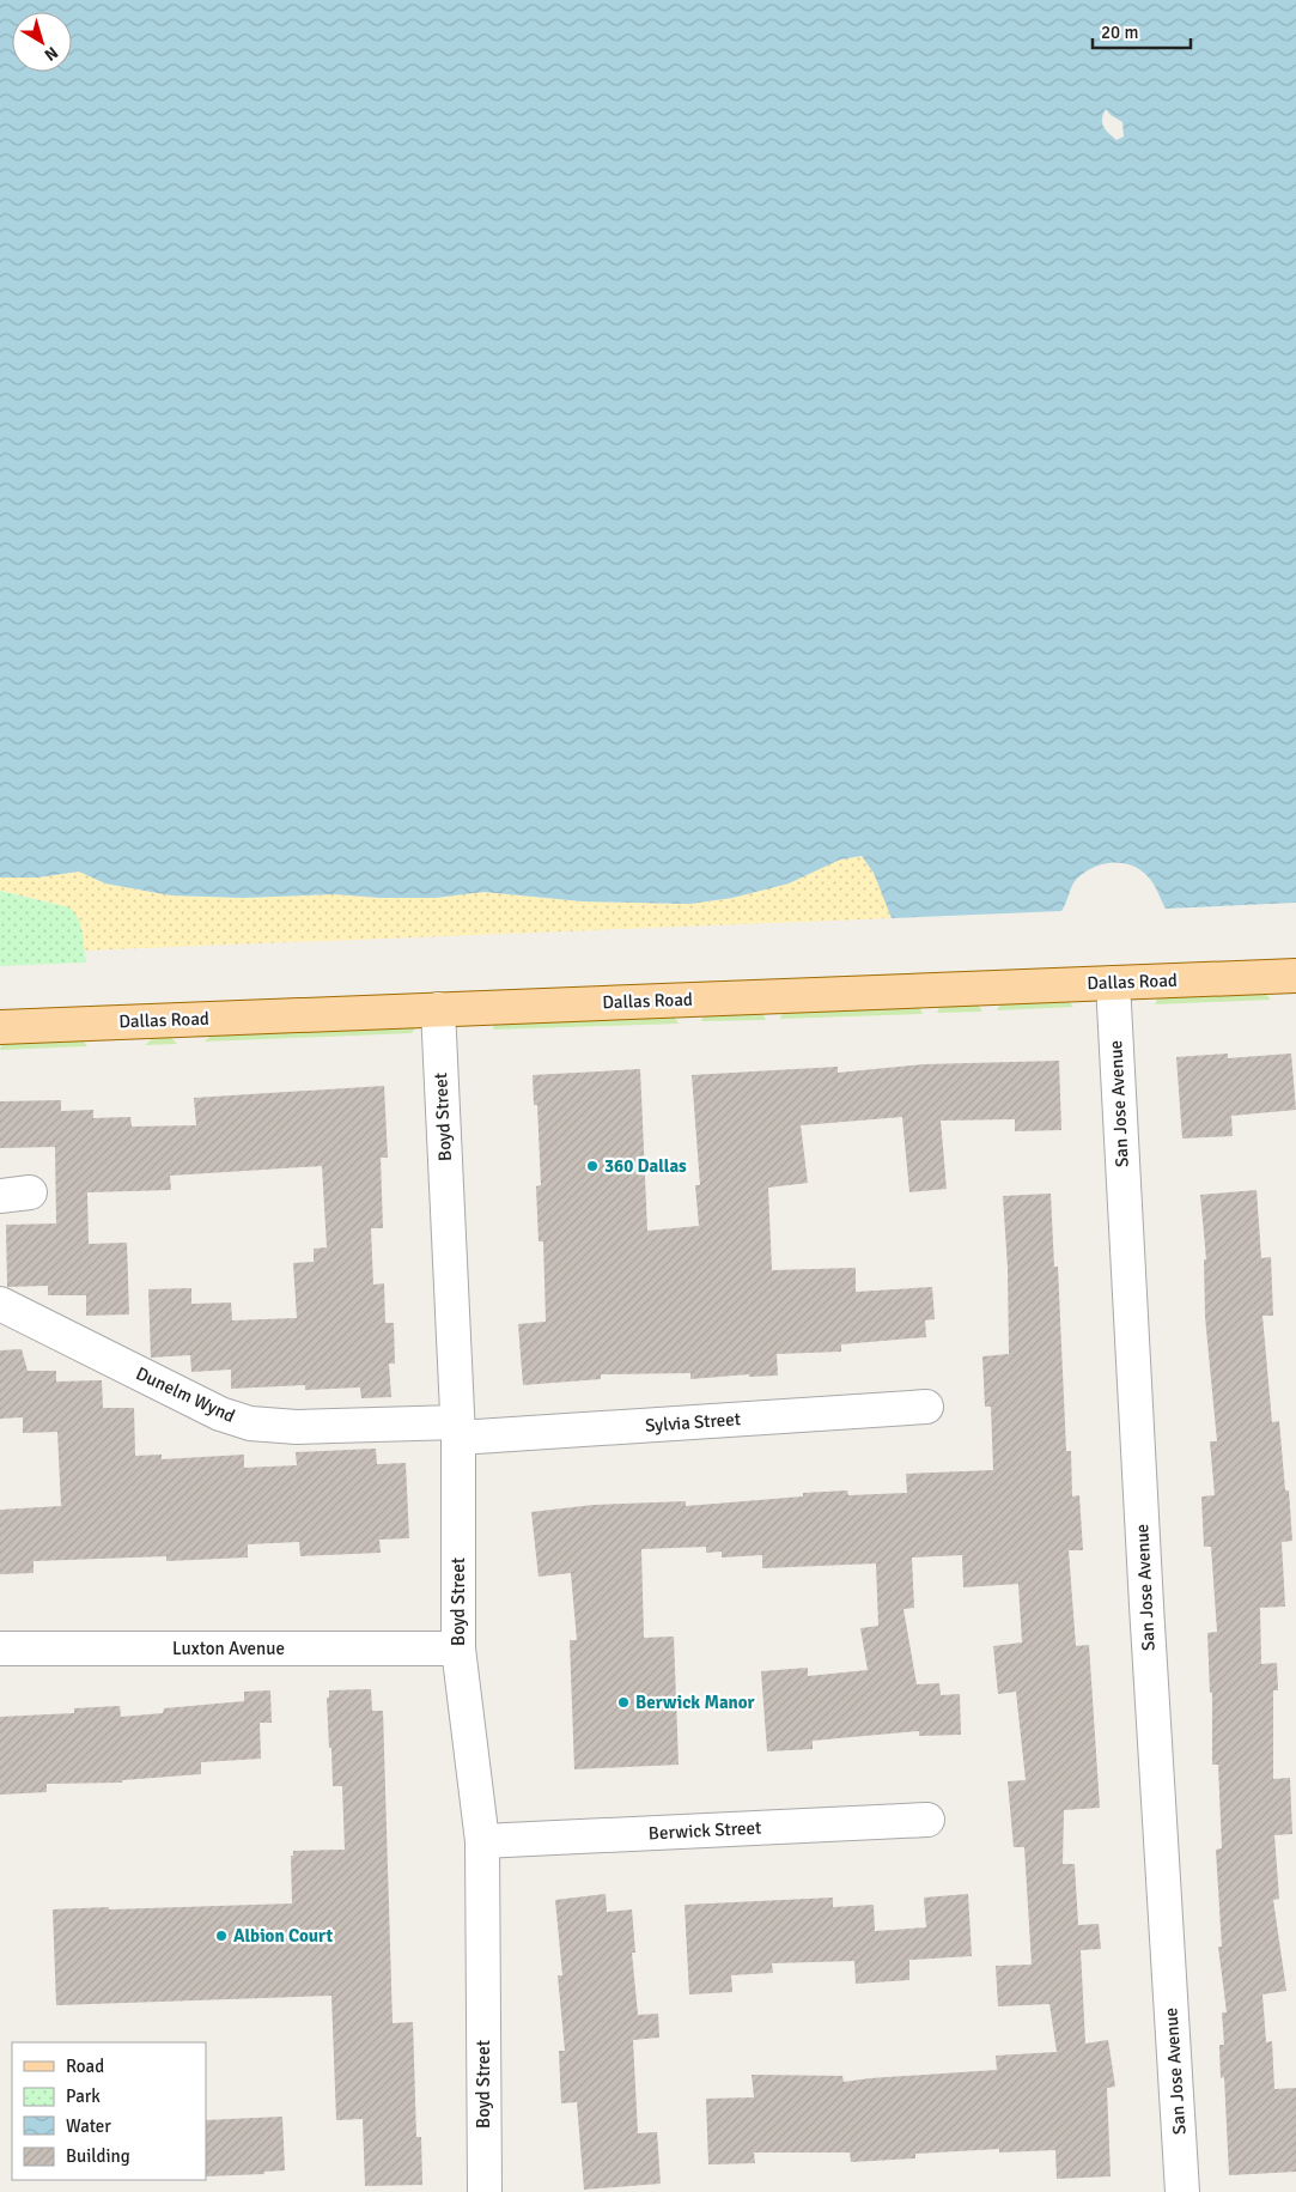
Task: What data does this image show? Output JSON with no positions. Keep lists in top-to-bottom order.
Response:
{
  "streets": {
    "main road": ["Dallas Road"],
    "street": [
      "San Jose Avenue",
      "Boyd Street",
      "Dunelm Wynd",
      "Sylvia Street",
      "Luxton Avenue",
      "Berwick Street"
    ]
  },
  "crossings": [
    ["Dallas Road", "San Jose Avenue"],
    ["Dallas Road", "Boyd Street"],
    ["Boyd Street", "Dunelm Wynd"],
    ["Boyd Street", "Sylvia Street"],
    ["Boyd Street", "Luxton Avenue"],
    ["Boyd Street", "Berwick Street"],
    ["Dunelm Wynd", "Sylvia Street"]
  ],
  "places": ["360 Dallas", "Berwick Manor", "Albion Court"],
  "legend": [
    "Road",
    "Park",
    "Water",
    "Building"
  ],
  "scale_bar": "20 m",
  "north": "bottom right"
}
